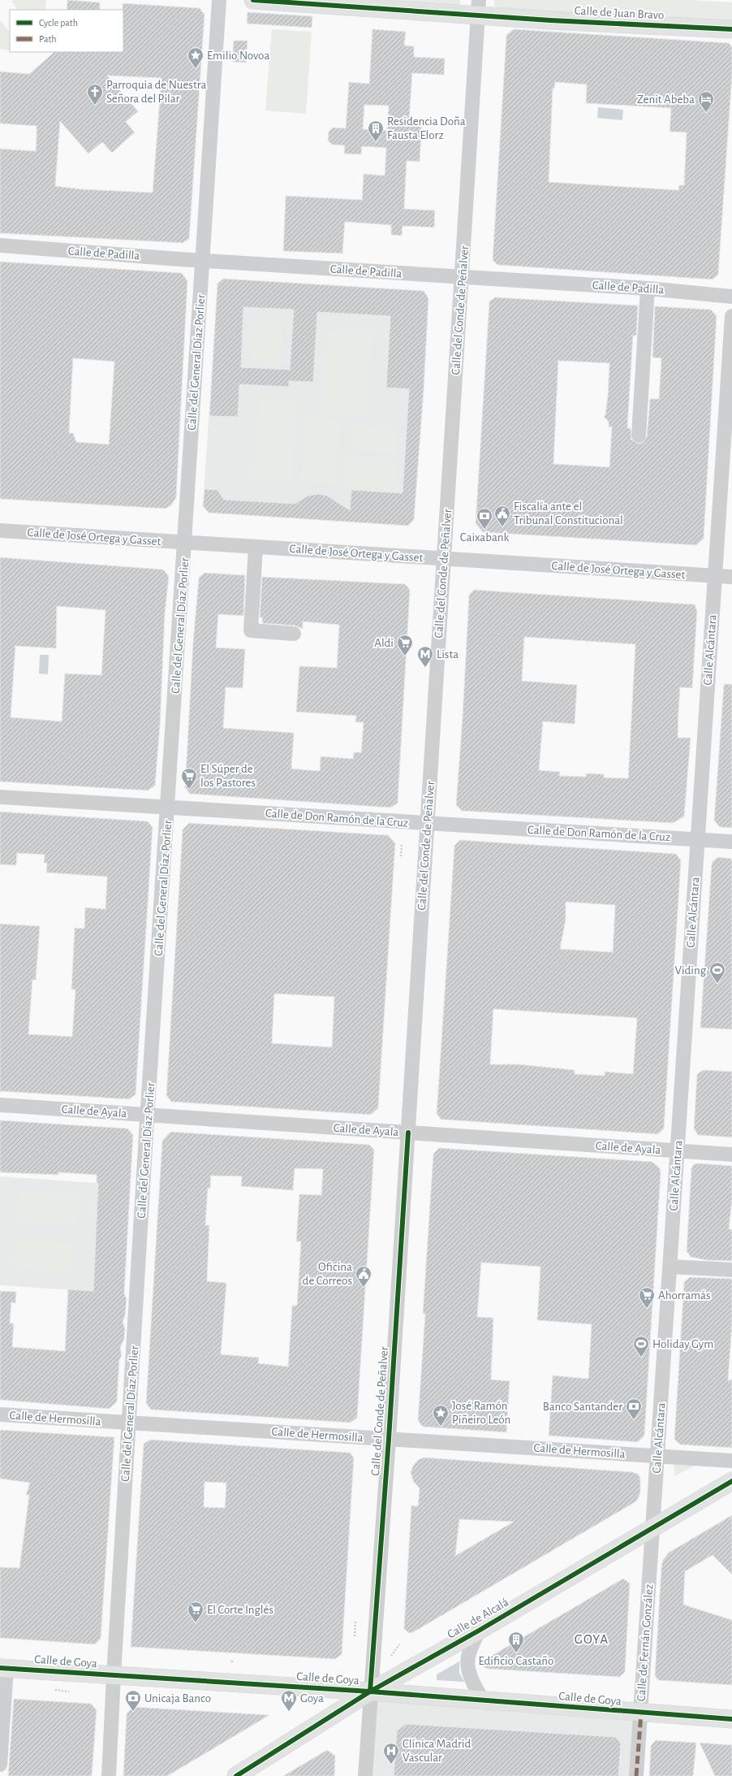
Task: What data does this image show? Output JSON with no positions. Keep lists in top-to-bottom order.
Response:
{
  "streets": {
    "main road": ["Calle de Juan Bravo", "Calle de Alcalá", "Calle de Goya"],
    "street": [
      "Calle de Padilla",
      "Calle del Conde de Peñalver",
      "Calle del General Díaz Porlier",
      "Calle de José Ortega y Gasset",
      "Calle Alcántara",
      "Calle de Don Ramón de la Cruz",
      "Calle de Ayala",
      "Calle de Hermosilla",
      "Calle de Fernán González"
    ]
  },
  "crossings": [
    ["Calle de Juan Bravo", "Calle del Conde de Peñalver"],
    ["Calle de Padilla", "Calle del Conde de Peñalver"],
    ["Calle de Padilla", "Calle del General Díaz Porlier"],
    ["Calle del Conde de Peñalver", "Calle de José Ortega y Gasset"],
    ["Calle del Conde de Peñalver", "Calle de Don Ramón de la Cruz"],
    ["Calle del Conde de Peñalver", "Calle de Ayala"],
    ["Calle del Conde de Peñalver", "Calle de Hermosilla"],
    ["Calle del Conde de Peñalver", "Calle de Alcalá"],
    ["Calle del Conde de Peñalver", "Calle de Goya"],
    ["Calle del General Díaz Porlier", "Calle de José Ortega y Gasset"],
    ["Calle del General Díaz Porlier", "Calle de Don Ramón de la Cruz"],
    ["Calle del General Díaz Porlier", "Calle de Ayala"],
    ["Calle del General Díaz Porlier", "Calle de Hermosilla"],
    ["Calle del General Díaz Porlier", "Calle de Goya"],
    ["Calle de José Ortega y Gasset", "Calle Alcántara"],
    ["Calle Alcántara", "Calle de Don Ramón de la Cruz"],
    ["Calle Alcántara", "Calle de Ayala"],
    ["Calle Alcántara", "Calle de Hermosilla"],
    ["Calle Alcántara", "Calle de Alcalá"],
    ["Calle Alcántara", "Calle de Fernán González"],
    ["Calle de Alcalá", "Calle de Fernán González"],
    ["Calle de Alcalá", "Calle de Goya"],
    ["Calle de Fernán González", "Calle de Goya"]
  ],
  "districts": ["GOYA"],
  "places": {
    "place": ["Emilio Novoa", "José Ramón Piñeiro León"],
    "church": ["Parroquia de Nuestra Señora del Pilar"],
    "hotel": ["Zenit Abeba"],
    "building": ["Residencia Doña Fausta Elorz", "Edificio Castaño"],
    "public building": ["Fiscalía ante el Tribunal Constitucional", "Oficina de Correos"],
    "bank": ["Caixabank", "Banco Santander", "Unicaja Banco"],
    "supermarket": [
      "Aldi",
      "El Súper de los Pastores",
      "Ahorramás",
      "El Corte Inglés"
    ],
    "metro station": ["Lista", "Goya"],
    "sports": ["Viding", "Holiday Gym"],
    "hospital": ["Clínica Madrid Vascular"]
  },
  "legend": ["Cycle path", "Path"]
}
